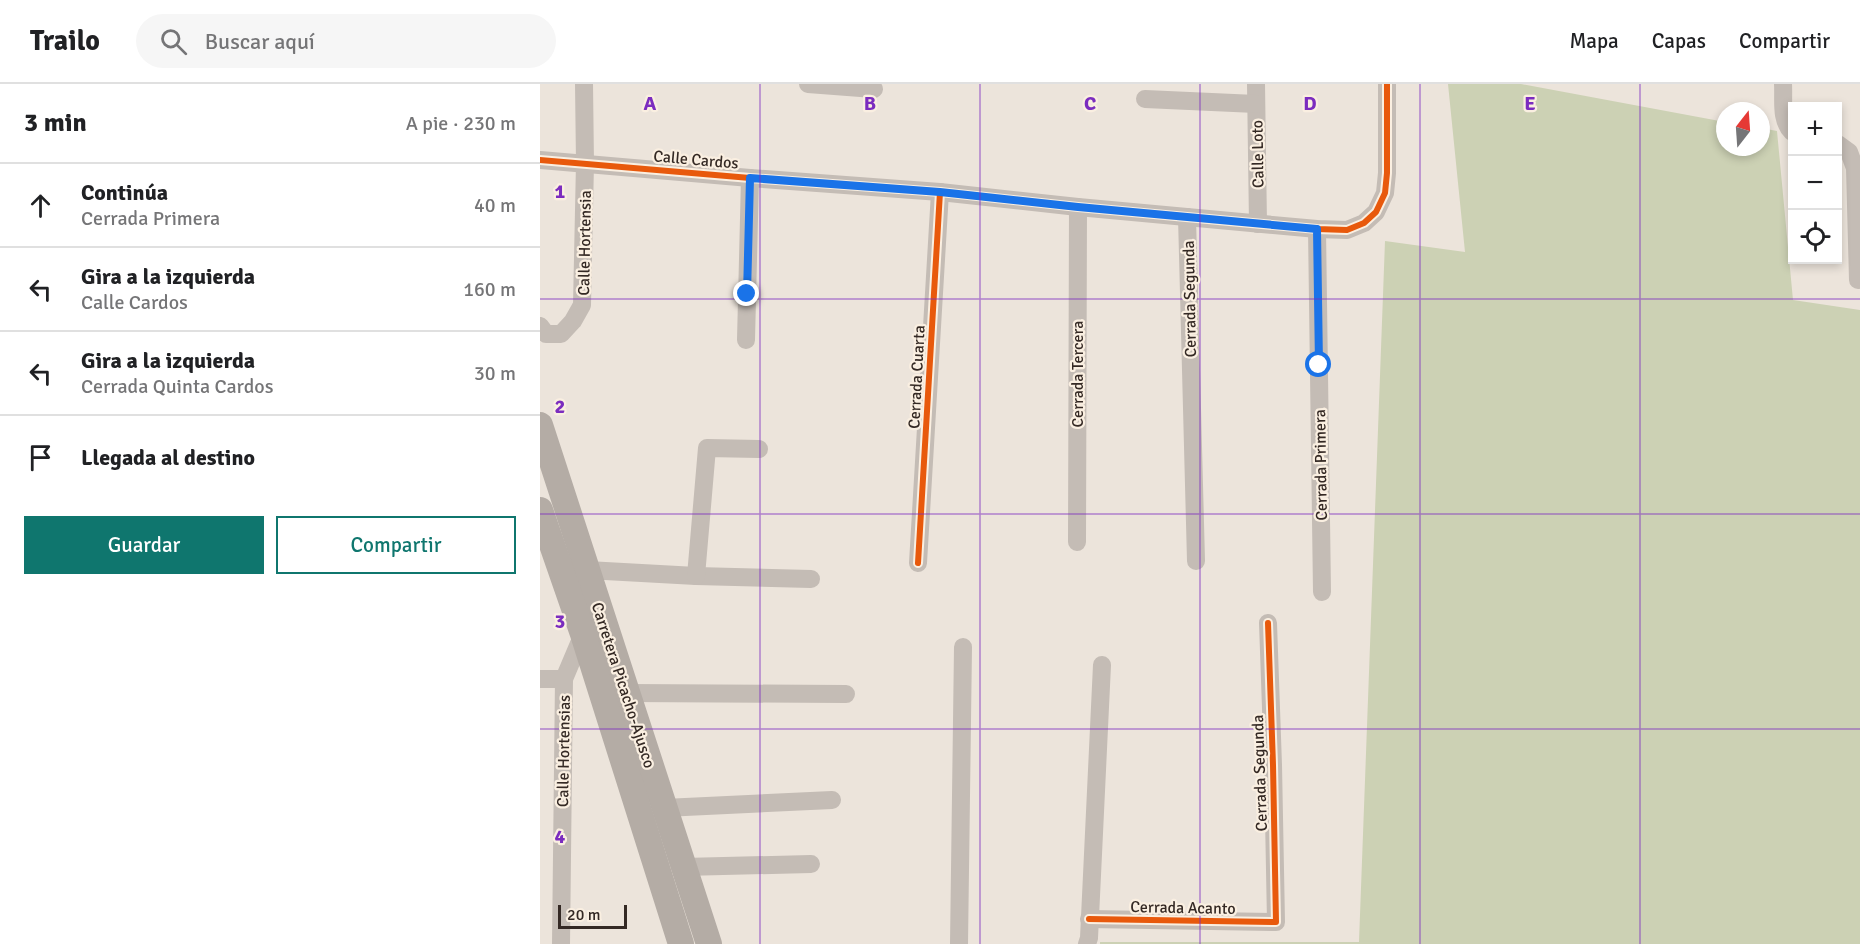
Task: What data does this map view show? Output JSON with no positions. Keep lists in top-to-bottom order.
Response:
{
  "streets": {
    "main road": ["Carretera Picacho-Ajusco"],
    "street": [
      "Calle Loto",
      "Calle Cardos",
      "Calle Hortensia",
      "Cerrada Segunda",
      "Cerrada Tercera",
      "Cerrada Cuarta",
      "Cerrada Primera",
      "Calle Hortensias",
      "Cerrada Acanto"
    ]
  },
  "crossings": [
    ["Calle Loto", "Calle Cardos"],
    ["Calle Cardos", "Calle Hortensia"],
    ["Calle Cardos", "Cerrada Segunda"],
    ["Calle Cardos", "Cerrada Tercera"],
    ["Calle Cardos", "Cerrada Cuarta"],
    ["Calle Cardos", "Cerrada Primera"],
    ["Cerrada Segunda", "Cerrada Acanto"],
    ["Carretera Picacho-Ajusco", "Calle Hortensias"]
  ],
  "scale_bar": "20 m",
  "north": "top",
  "page": {
    "header": "Trailo",
    "search": "Buscar aquí",
    "nav": ["Mapa", "Capas", "Compartir"],
    "heading": ["3 min", "A pie · 230 m"],
    "map_buttons": ["+", "−"],
    "list": [
      ["Continúa", "Cerrada Primera", "40 m"],
      ["Gira a la izquierda", "Calle Cardos", "160 m"],
      ["Gira a la izquierda", "Cerrada Quinta Cardos", "30 m"],
      "Llegada al destino"
    ],
    "buttons": ["Guardar", "Compartir"],
    "scale": "20 m"
  },
  "grid": {
    "columns": [
      "A",
      "B",
      "C",
      "D",
      "E"
    ],
    "rows": [
      "1",
      "2",
      "3",
      "4"
    ]
  }
}
